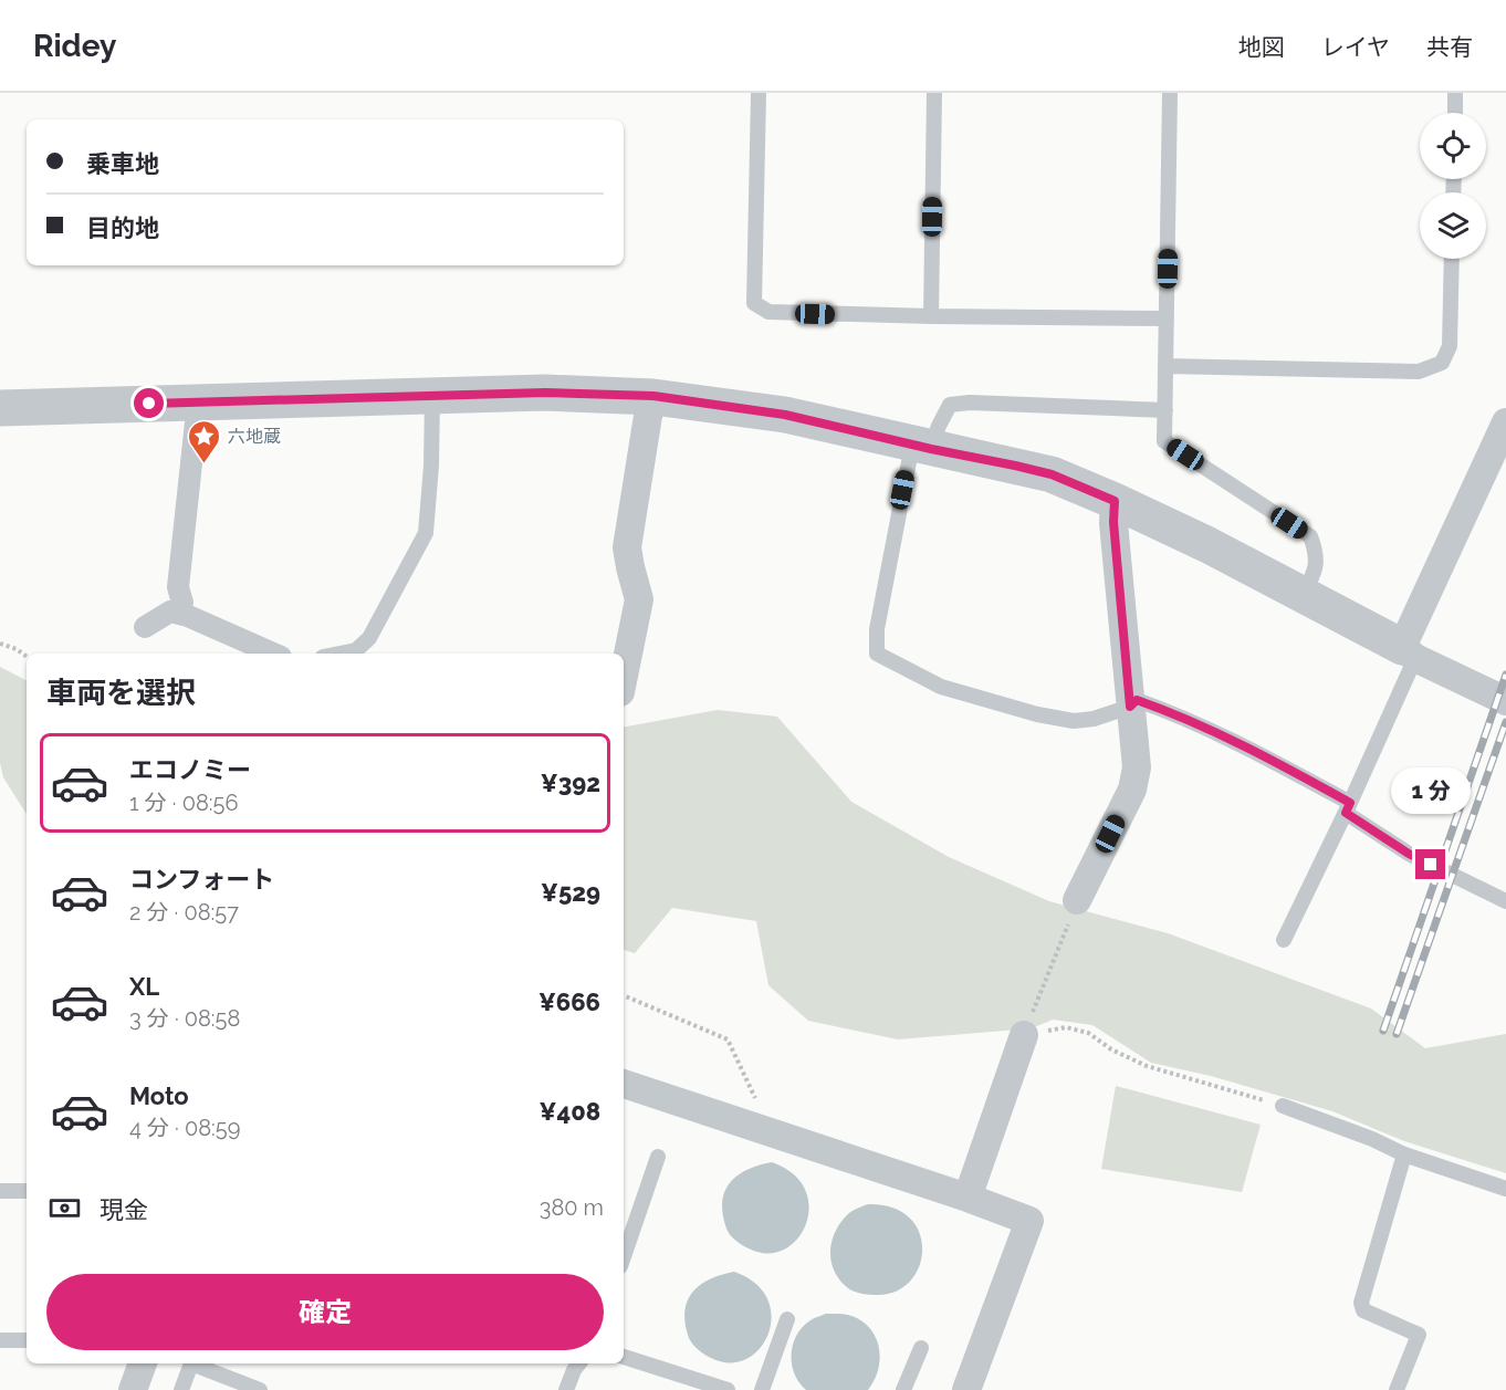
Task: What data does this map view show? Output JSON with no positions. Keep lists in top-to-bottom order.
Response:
{
  "places": {
    "place": ["六地蔵"]
  },
  "page": {
    "header": "Ridey",
    "nav": ["地図", "レイヤ", "共有"],
    "banner": ["乗車地", "目的地"],
    "heading": "車両を選択",
    "list": [
      {
        "name": "エコノミー",
        "note": "1 分 · 08:56",
        "value": "¥392"
      },
      {
        "name": "コンフォート",
        "note": "2 分 · 08:57",
        "value": "¥529"
      },
      {
        "name": "XL",
        "note": "3 分 · 08:58",
        "value": "¥666"
      },
      {
        "name": "Moto",
        "note": "4 分 · 08:59",
        "value": "¥408"
      }
    ],
    "bubble": "1 分",
    "pay": ["現金", "380 m"],
    "buttons": "確定"
  }
}
